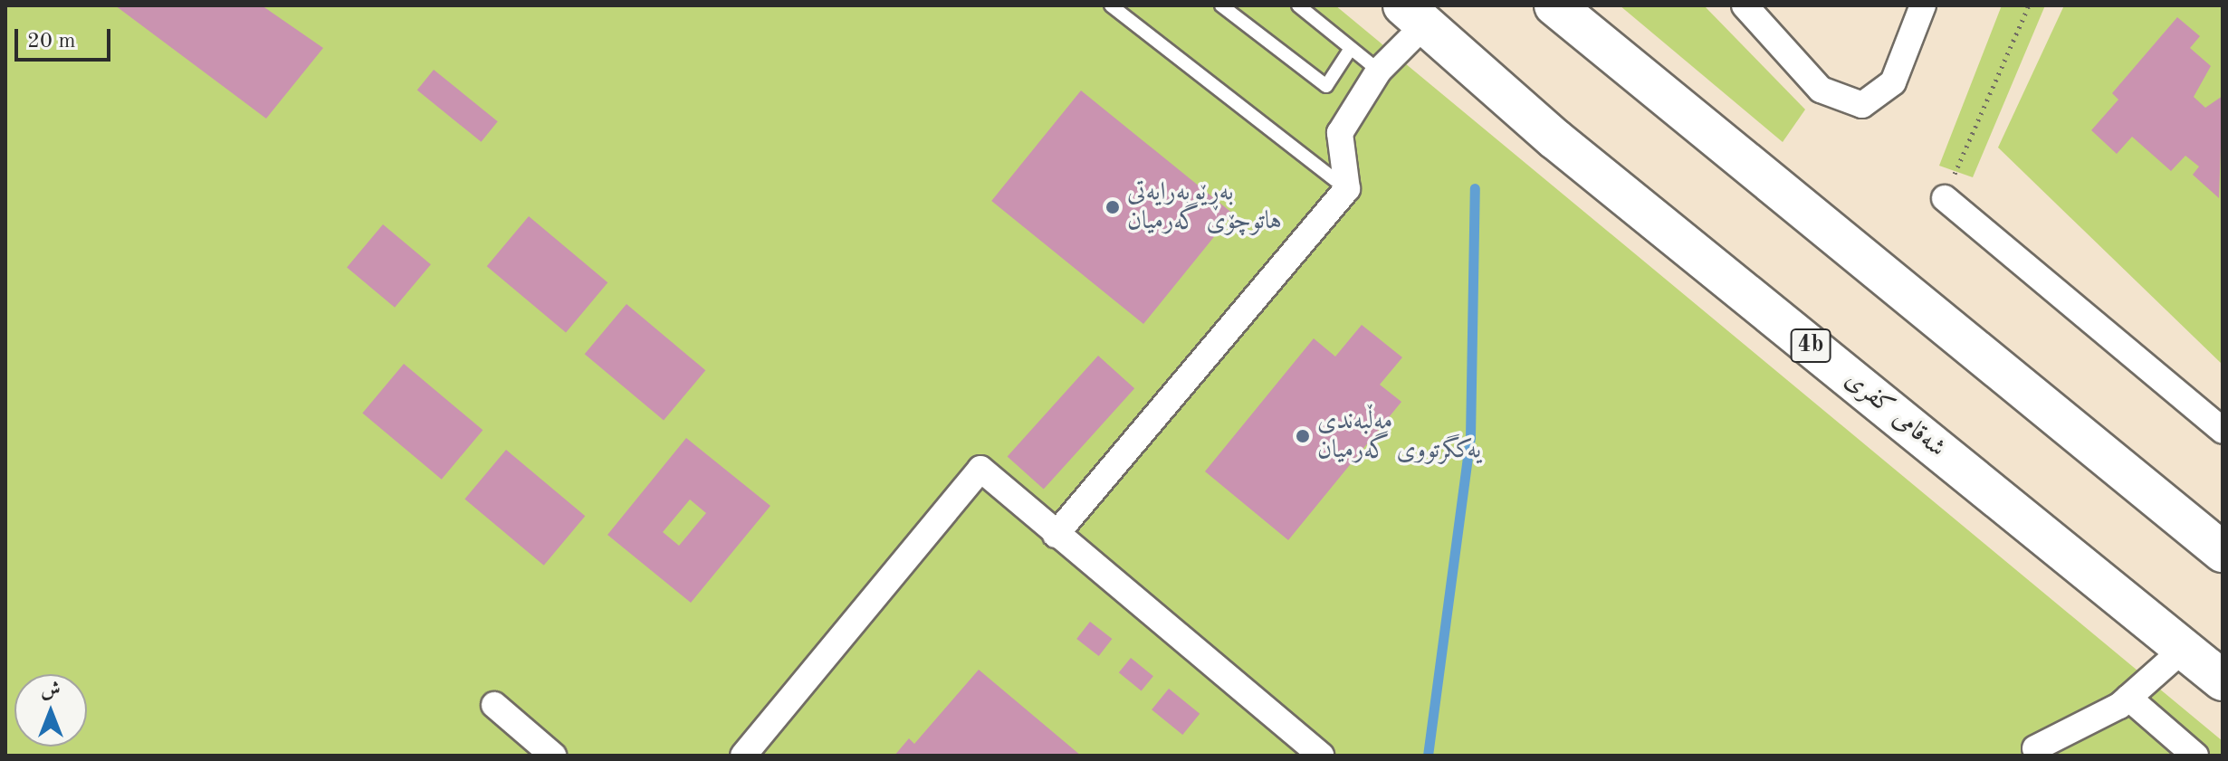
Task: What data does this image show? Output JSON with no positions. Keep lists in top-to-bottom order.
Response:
{
  "streets": {
    "highway": ["4b", "شەقامی کفری"]
  },
  "places": ["بەڕێوبەرایەتی هاتوچۆی گەرمیان", "مەڵبەندی یەکگرتووی گەرمیان"],
  "scale_bar": "20 m",
  "north": "top"
}
